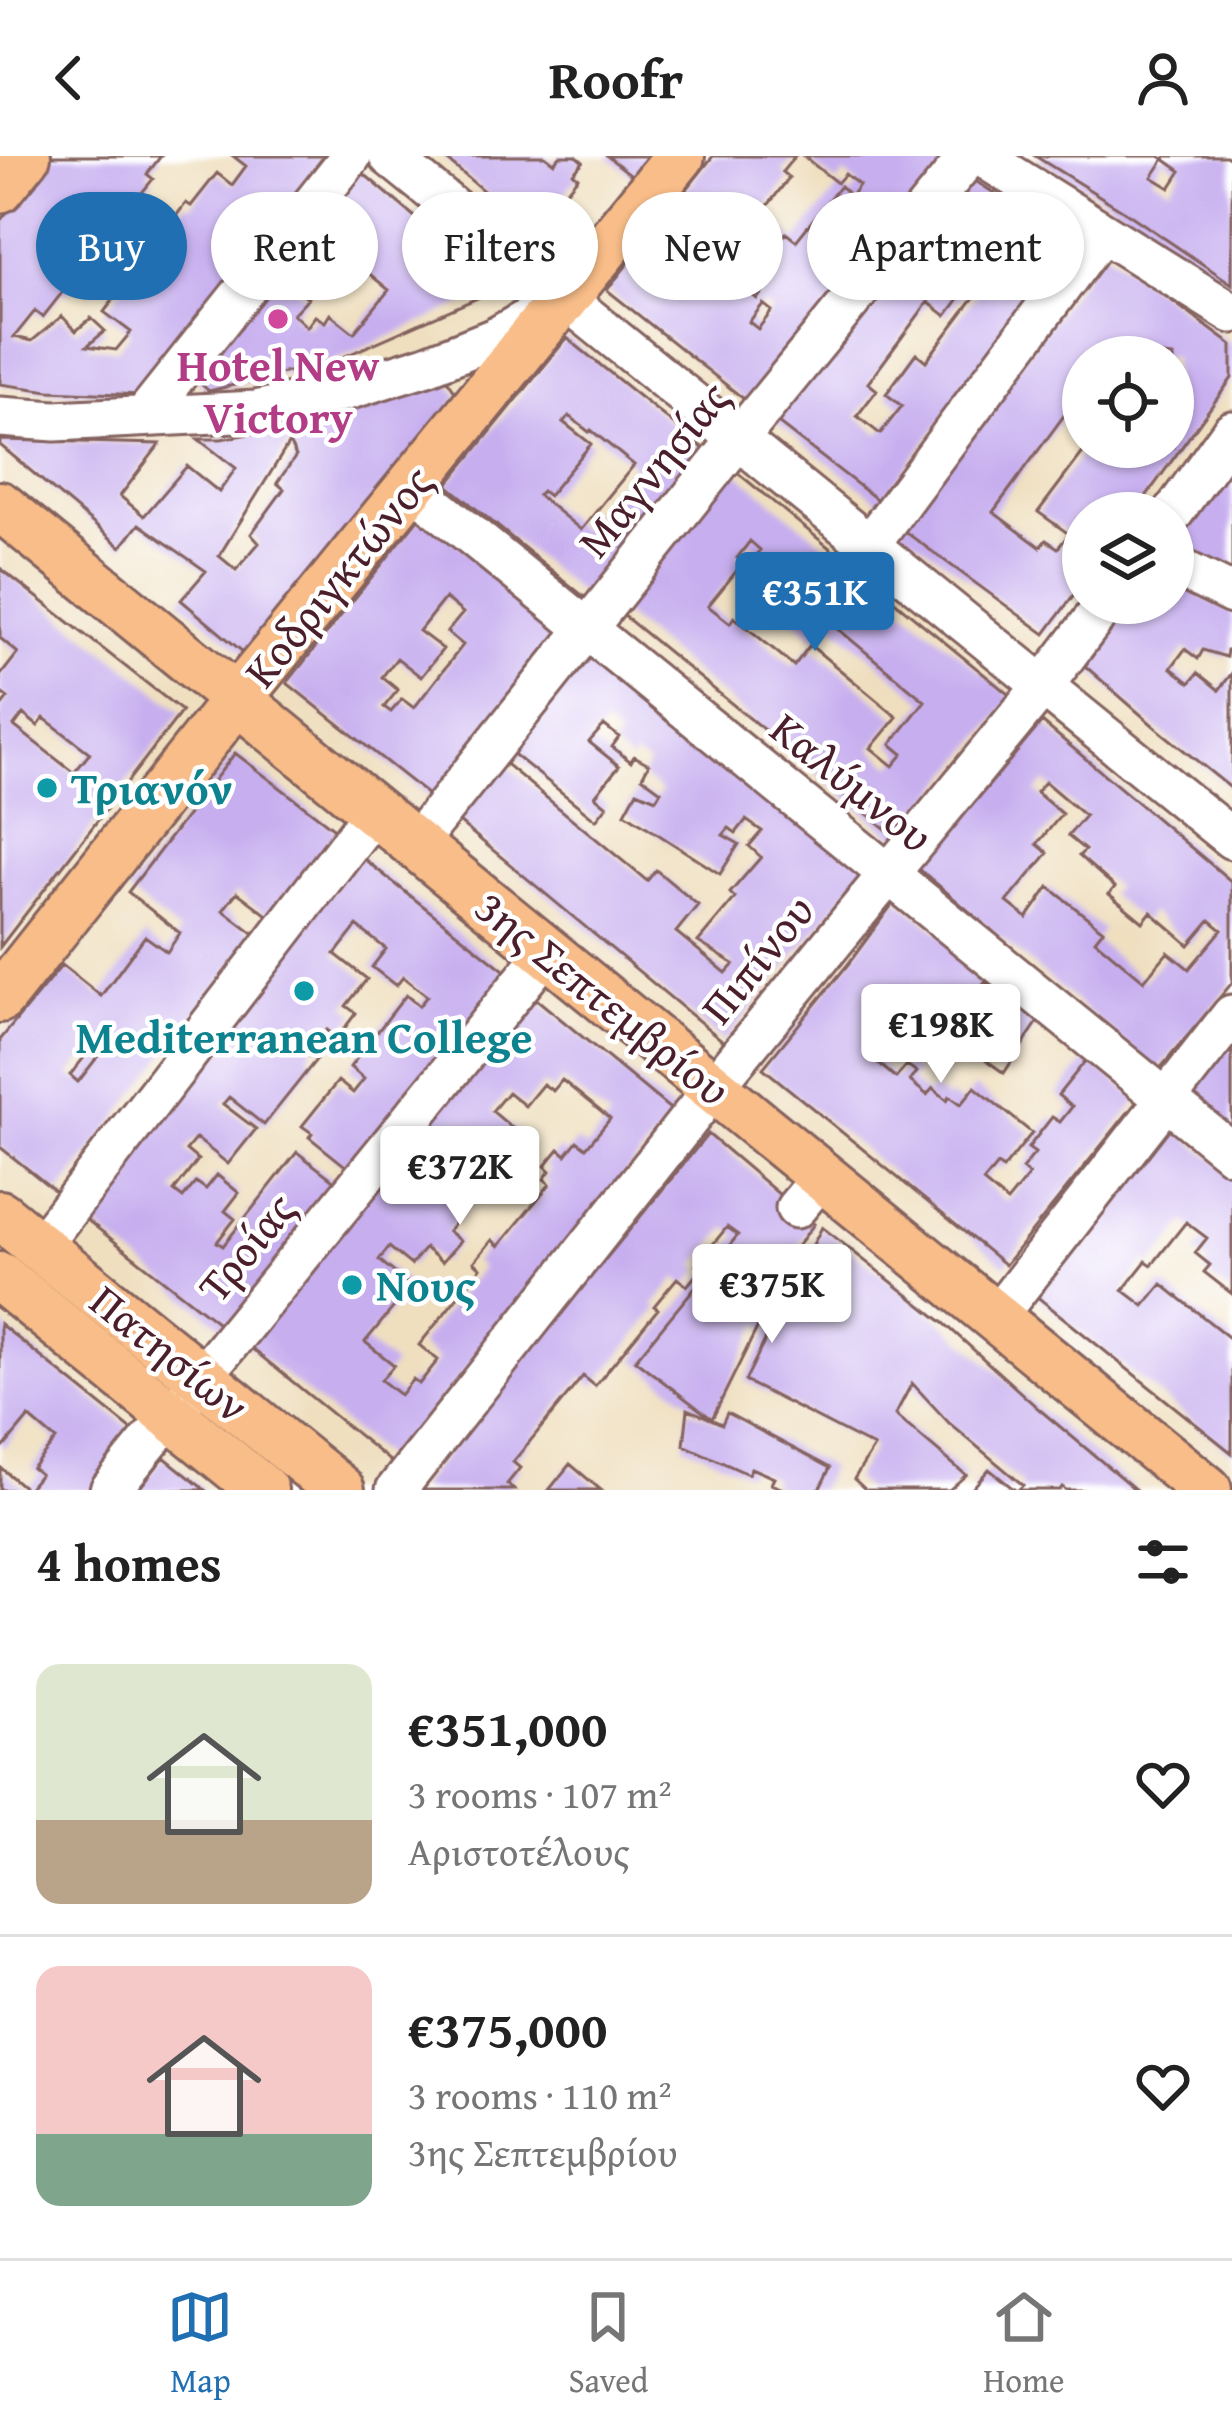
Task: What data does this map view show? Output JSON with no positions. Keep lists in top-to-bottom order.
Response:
{
  "streets": {
    "main road": ["Κοδριγκτώνος", "3ης Σεπτεμβρίου", "Πατησίων"],
    "street": [
      "Μαγνησίας",
      "Καλύμνου",
      "Πιπίνου",
      "Τροίας"
    ]
  },
  "crossings": [
    ["Μαγνησίας", "Καλύμνου"],
    ["Μαγνησίας", "3ης Σεπτεμβρίου"],
    ["Κοδριγκτώνος", "Καλύμνου"],
    ["Κοδριγκτώνος", "3ης Σεπτεμβρίου"],
    ["Καλύμνου", "Πιπίνου"],
    ["Πιπίνου", "3ης Σεπτεμβρίου"],
    ["3ης Σεπτεμβρίου", "Τροίας"],
    ["Τροίας", "Πατησίων"]
  ],
  "places": [
    "Hotel New Victory",
    "Τριανόν",
    "Mediterranean College",
    "Νους"
  ],
  "page": {
    "header": "Roofr",
    "chip": [
      "Buy",
      "Rent",
      "Filters",
      "New",
      "Apartment"
    ],
    "price": [
      "€351K",
      "€198K",
      "€372K",
      "€375K"
    ],
    "heading": "4 homes",
    "list": [
      {
        "name": "€351,000",
        "note": "3 rooms · 107 m² · Αριστοτέλους"
      },
      {
        "name": "€375,000",
        "note": "3 rooms · 110 m² · 3ης Σεπτεμβρίου"
      }
    ],
    "tabs": ["Map", "Saved", "Home"]
  }
}
